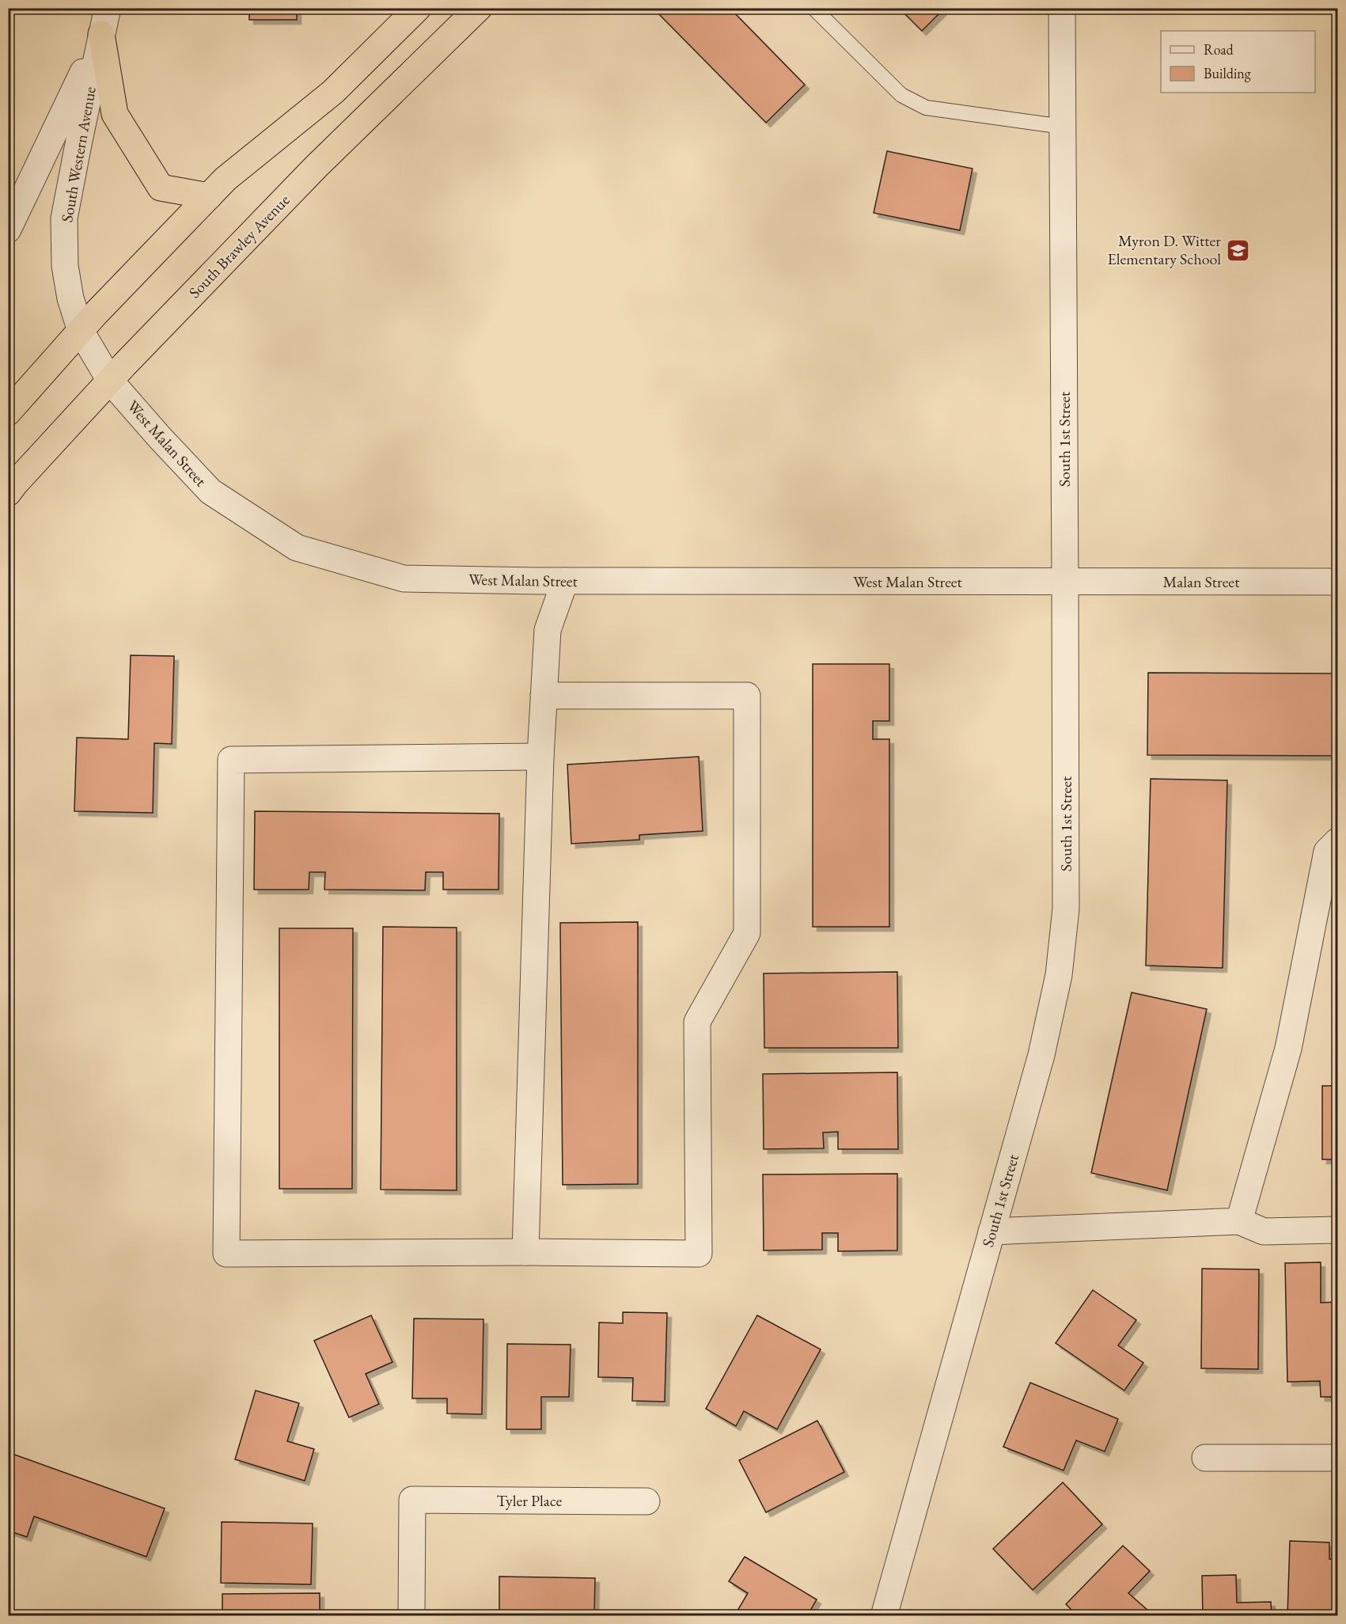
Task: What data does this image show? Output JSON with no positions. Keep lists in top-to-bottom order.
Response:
{
  "streets": {
    "highway": ["South Brawley Avenue"],
    "street": [
      "South Western Avenue",
      "South 1st Street",
      "West Malan Street",
      "Malan Street",
      "Tyler Place"
    ]
  },
  "crossings": [
    ["South Western Avenue", "West Malan Street"],
    ["South Brawley Avenue", "West Malan Street"],
    ["South 1st Street", "West Malan Street"],
    ["South 1st Street", "Malan Street"],
    ["West Malan Street", "Malan Street"]
  ],
  "places": {
    "school or university": ["Myron D. Witter Elementary School"]
  },
  "legend": ["Road", "Building"]
}
